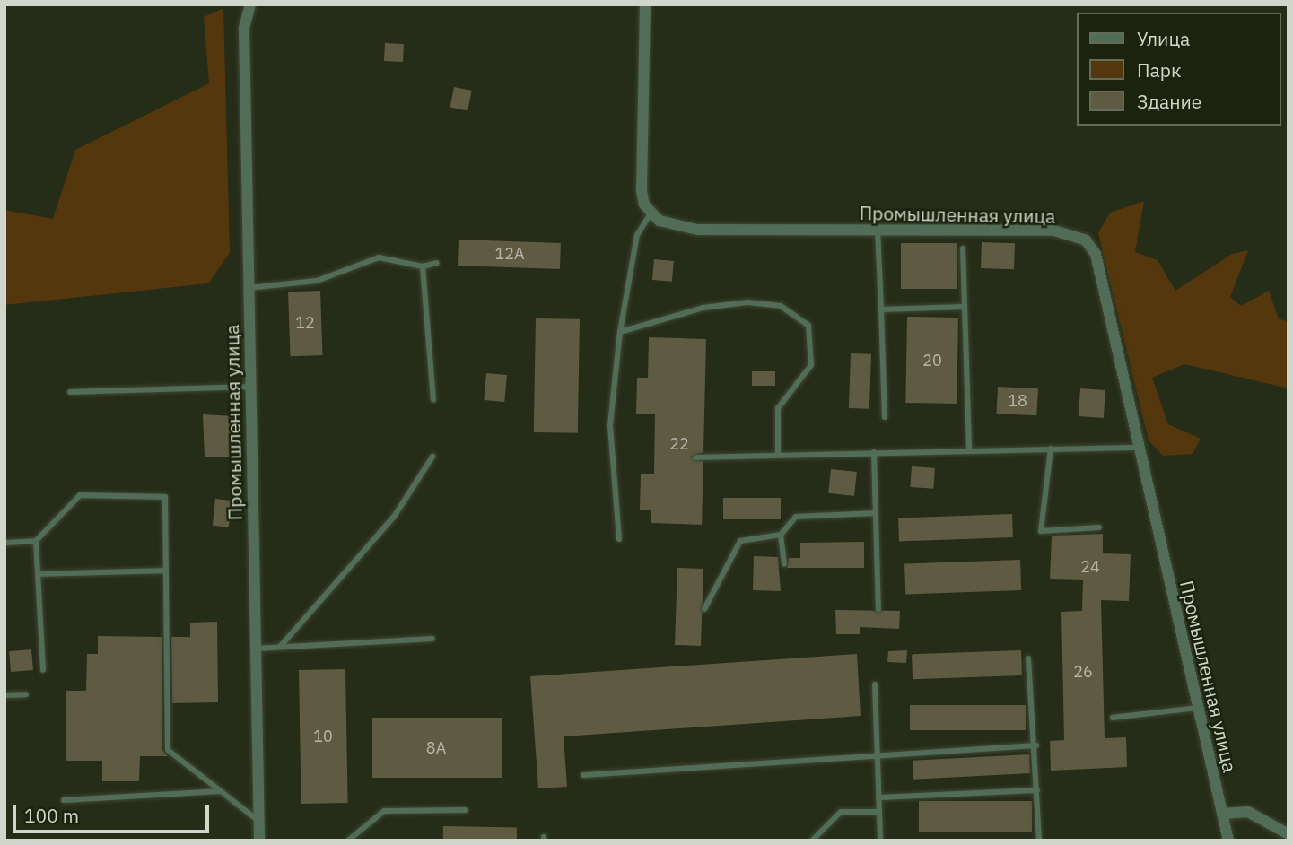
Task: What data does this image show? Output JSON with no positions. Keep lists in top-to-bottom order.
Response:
{
  "streets": {
    "street": ["Промышленная улица"]
  },
  "house_numbers": [
    "12А",
    "12",
    "20",
    "18",
    "22",
    "24",
    "26",
    "10",
    "8А"
  ],
  "legend": ["Улица", "Парк", "Здание"],
  "scale_bar": "100 m"
}
